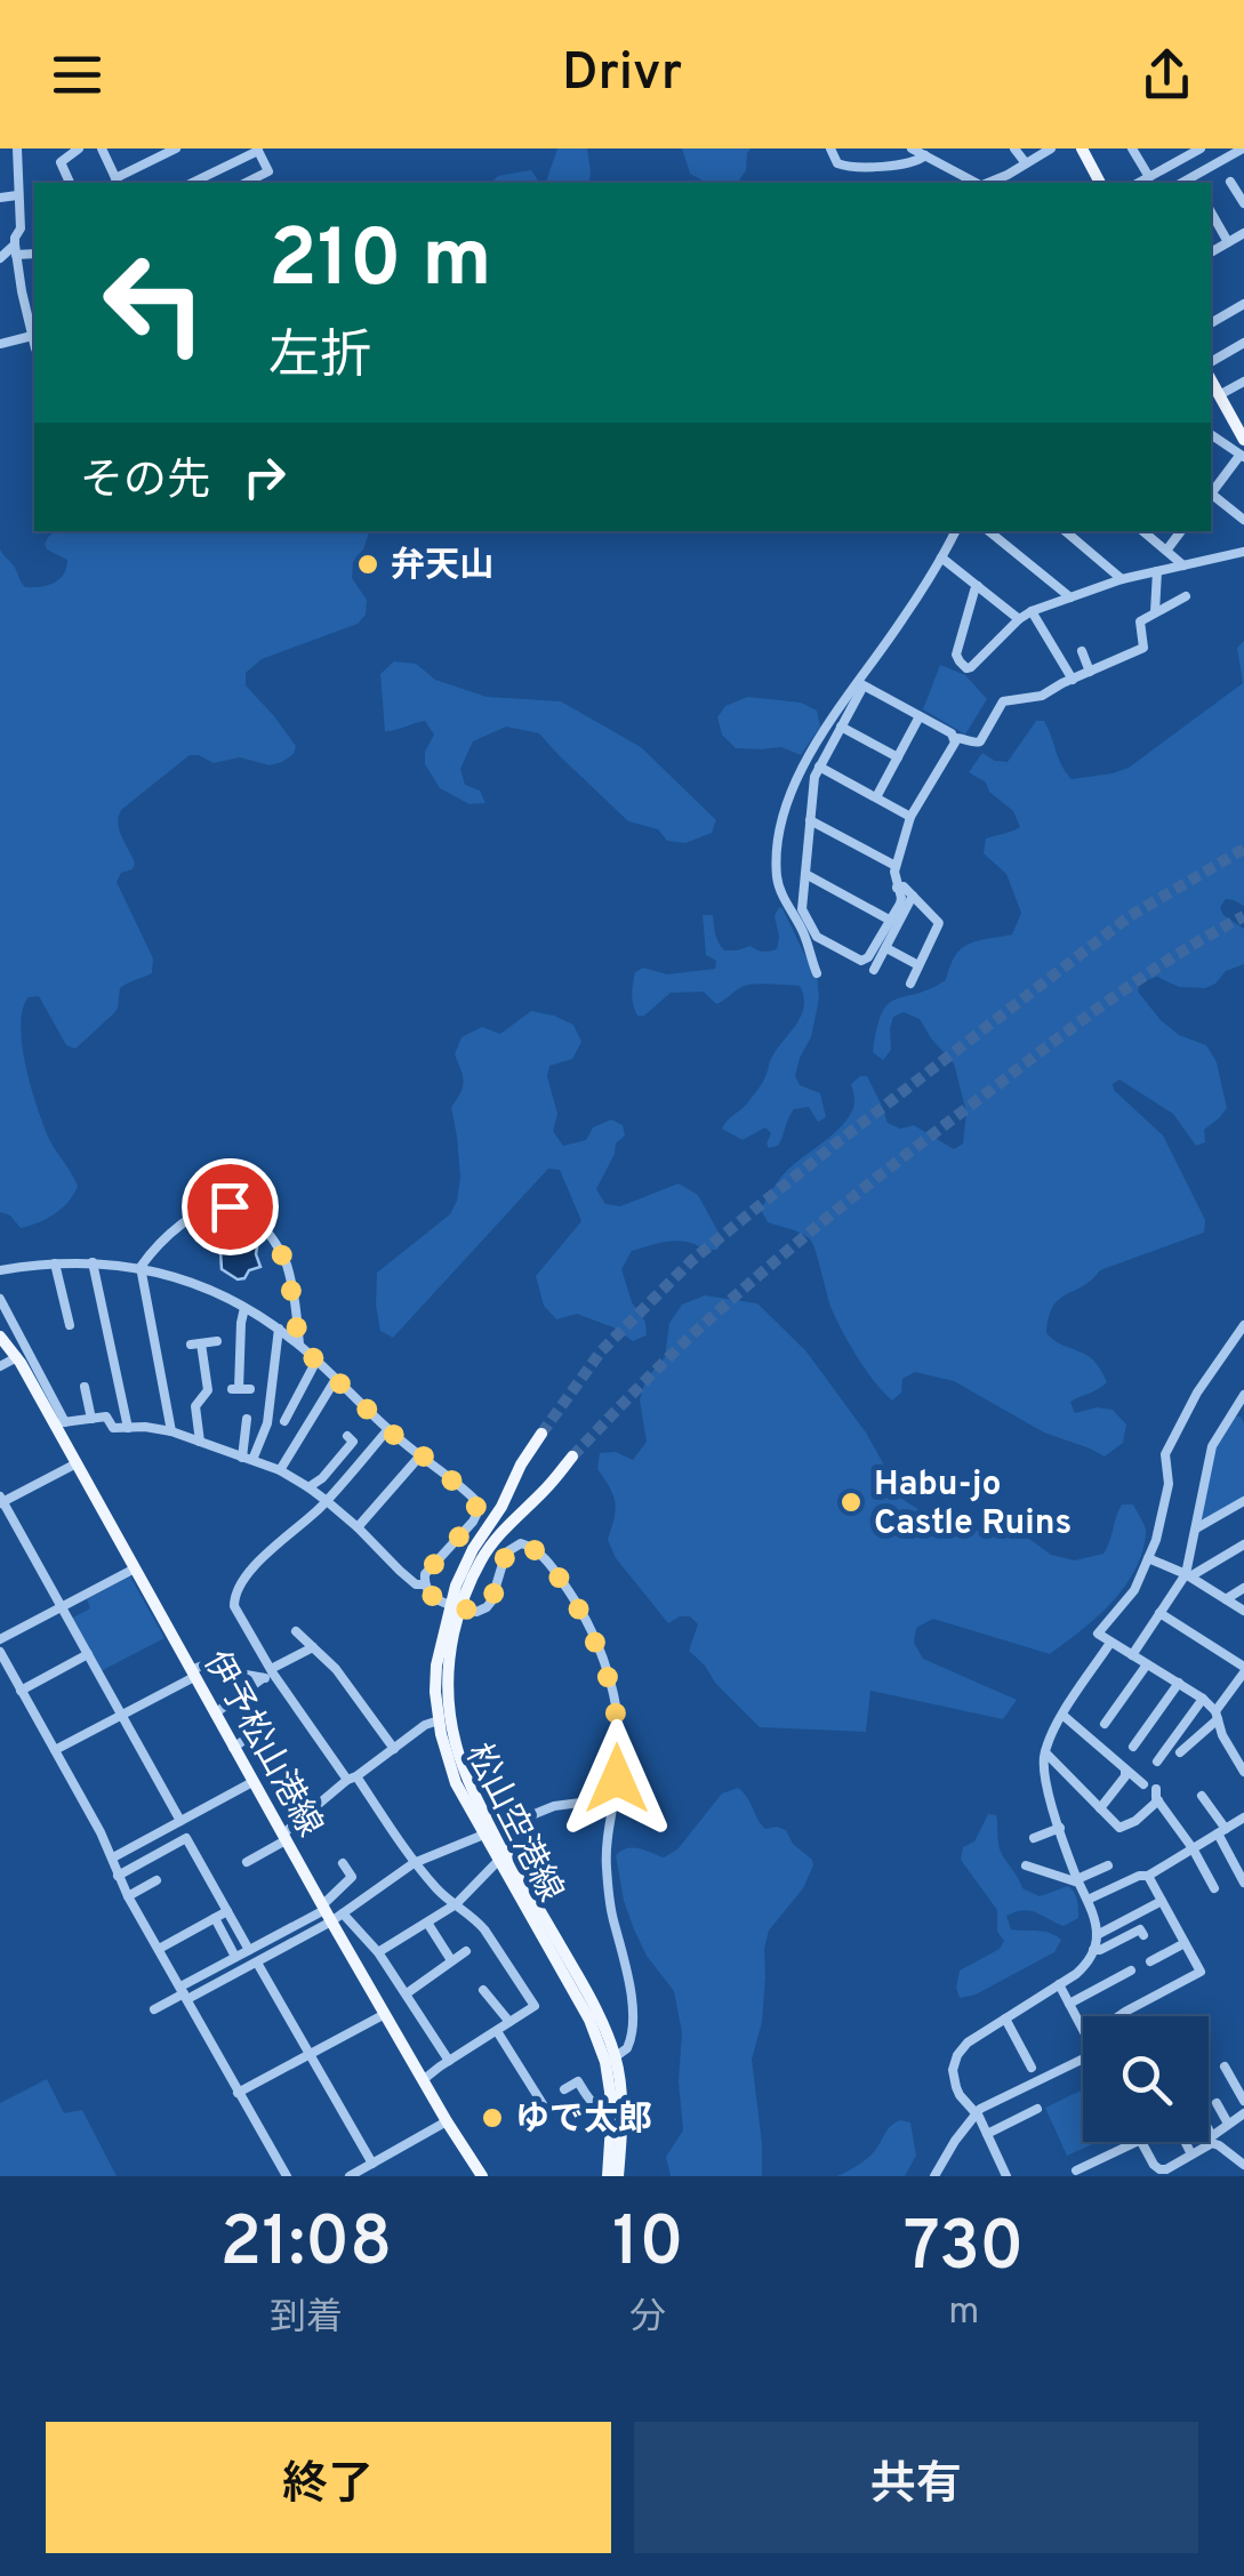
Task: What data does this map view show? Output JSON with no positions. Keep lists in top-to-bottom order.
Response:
{
  "streets": {
    "main road": ["伊予松山港線", "松山空港線"]
  },
  "places": ["弁天山", "Habu-jo Castle Ruins", "ゆで太郎"],
  "page": {
    "header": "Drivr",
    "turn": ["210 m", "左折"],
    "then": "その先",
    "eta": [
      "21:08",
      "到着",
      "10",
      "分",
      "730",
      "m"
    ],
    "buttons": ["終了", "共有"]
  }
}
